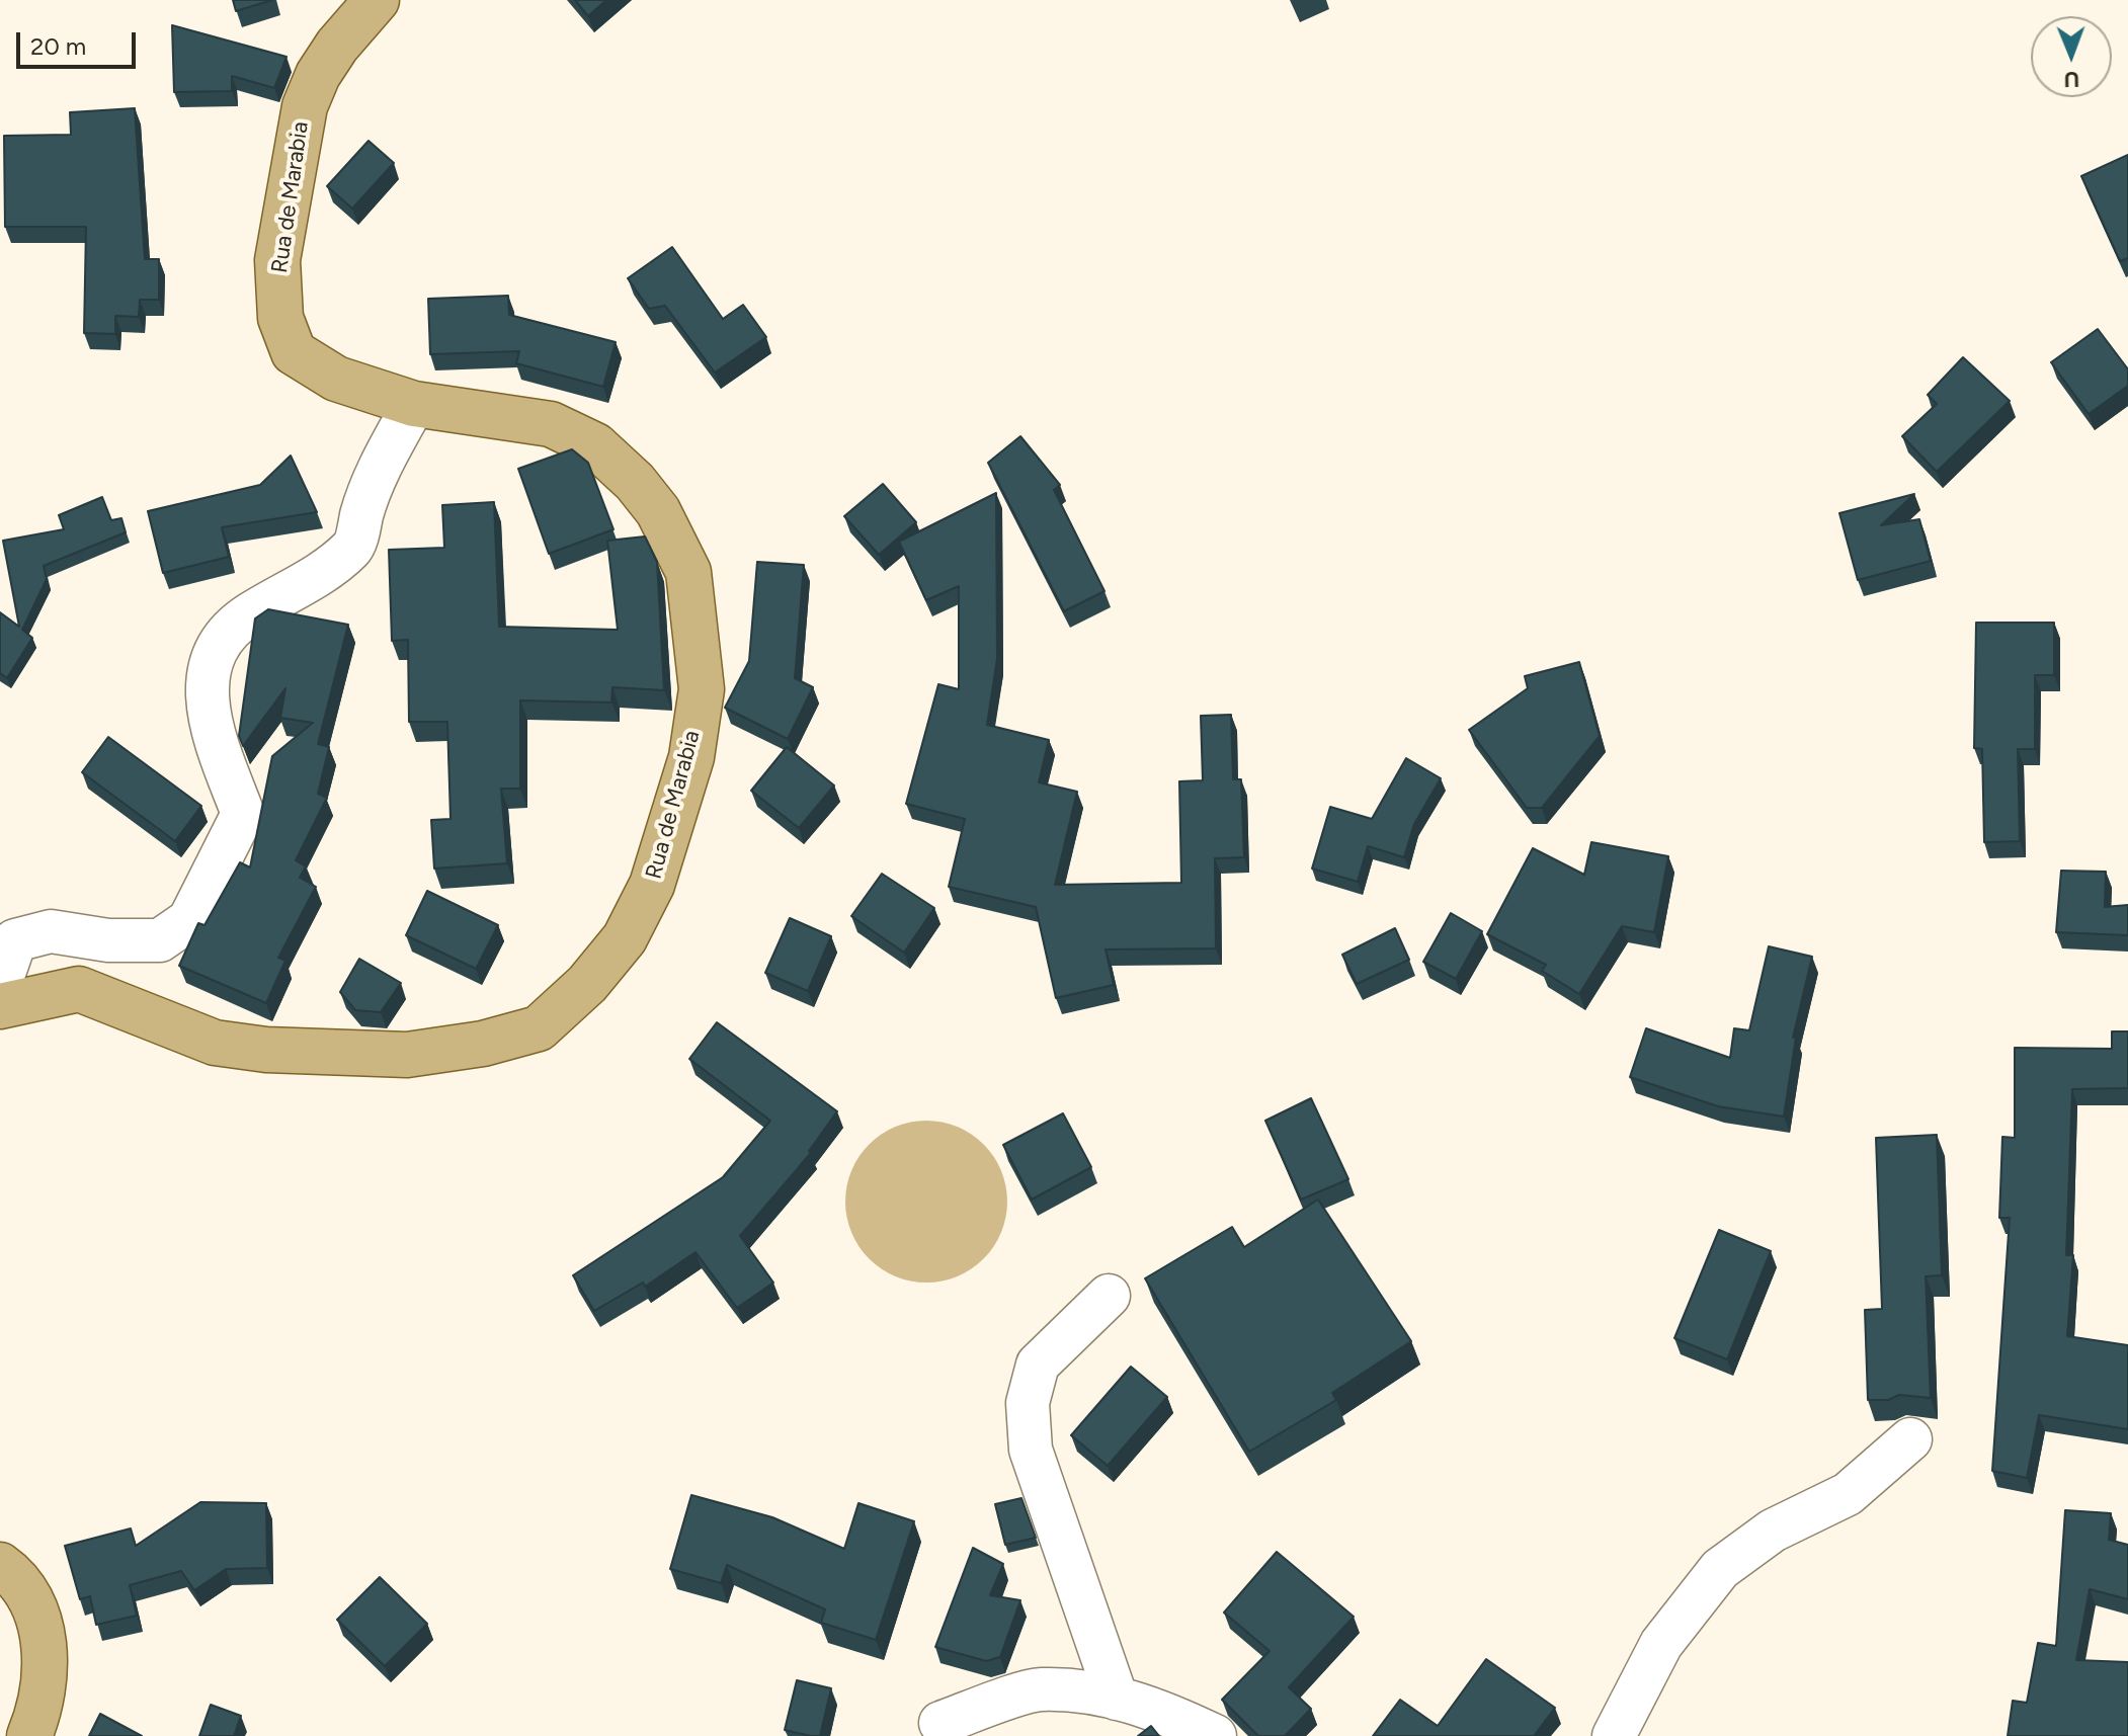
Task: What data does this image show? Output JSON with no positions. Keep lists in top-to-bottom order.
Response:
{
  "streets": {
    "main road": ["Rua de Marabia"]
  },
  "scale_bar": "20 m",
  "north": "bottom"
}
